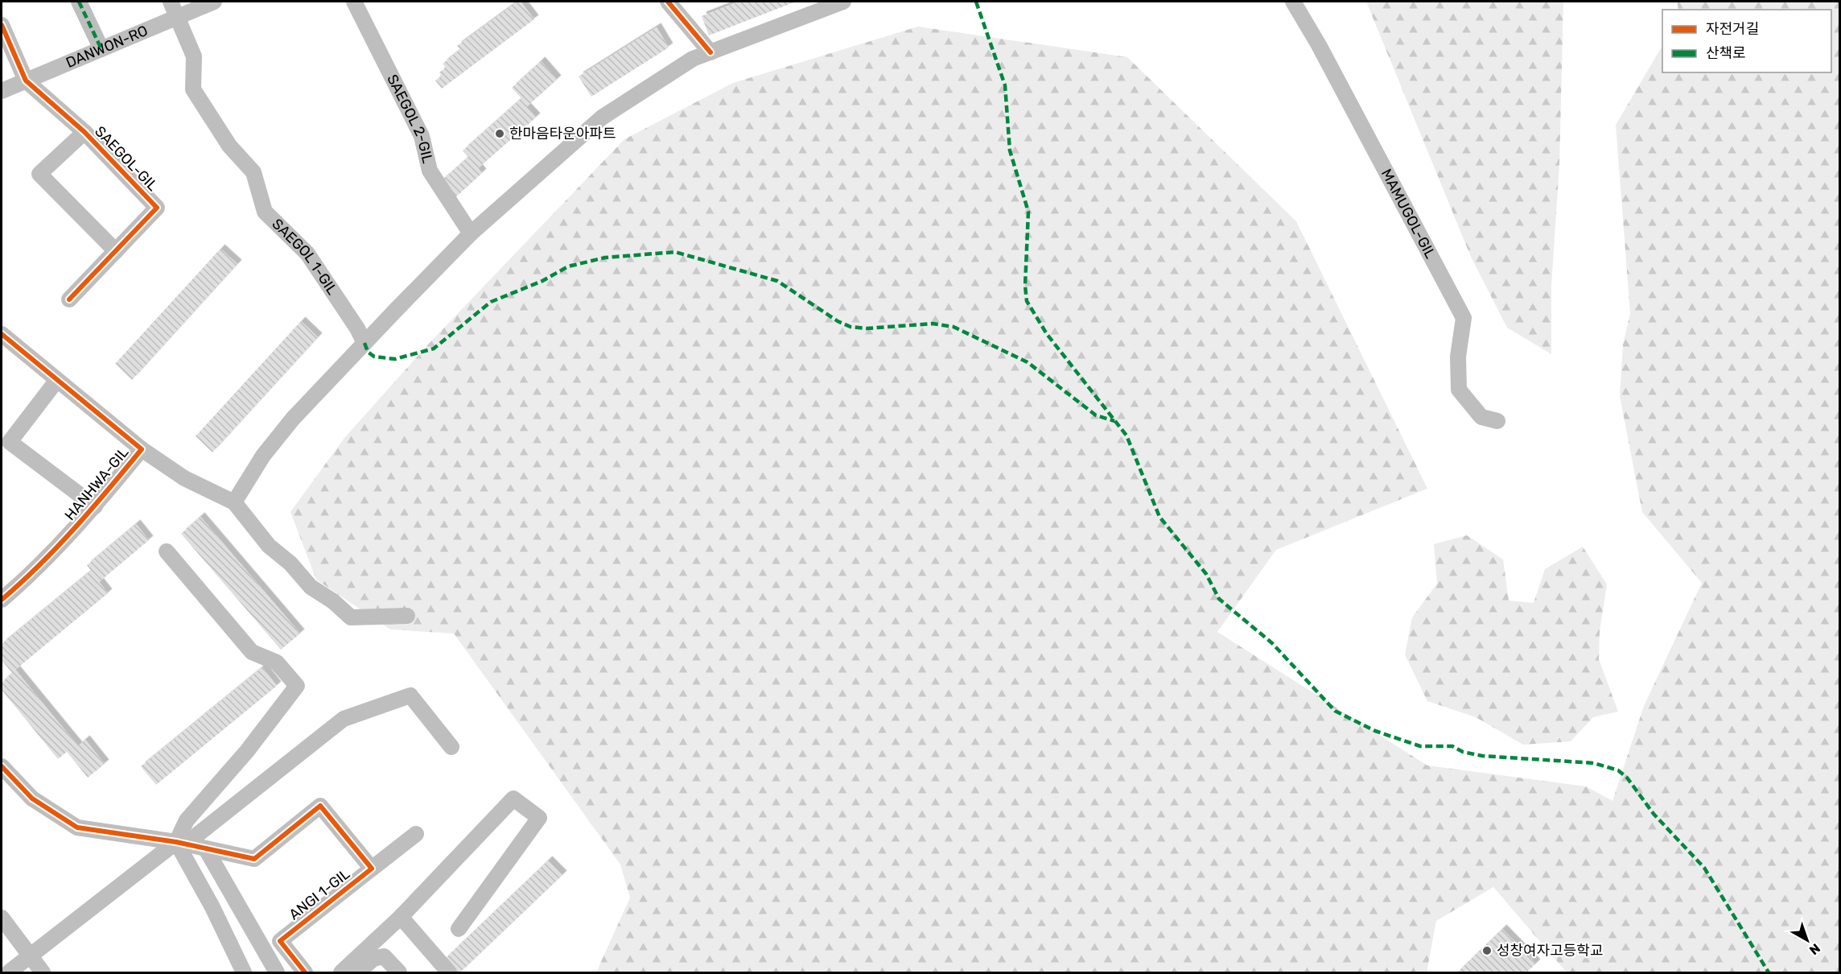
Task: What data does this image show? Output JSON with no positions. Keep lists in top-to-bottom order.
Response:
{
  "streets": {
    "street": [
      "DANWON-RO",
      "SAEGOL 2-GIL",
      "SAEGOL-GIL",
      "MAMUGOL-GIL",
      "SAEGOL 1-GIL",
      "HANHWA-GIL",
      "ANGI 1-GIL"
    ]
  },
  "crossings": [
    ["DANWON-RO", "SAEGOL-GIL"],
    ["DANWON-RO", "SAEGOL 1-GIL"]
  ],
  "places": ["한마음타운아파트", "성창여자고등학교"],
  "legend": ["자전거길", "산책로"],
  "north": "bottom right"
}
